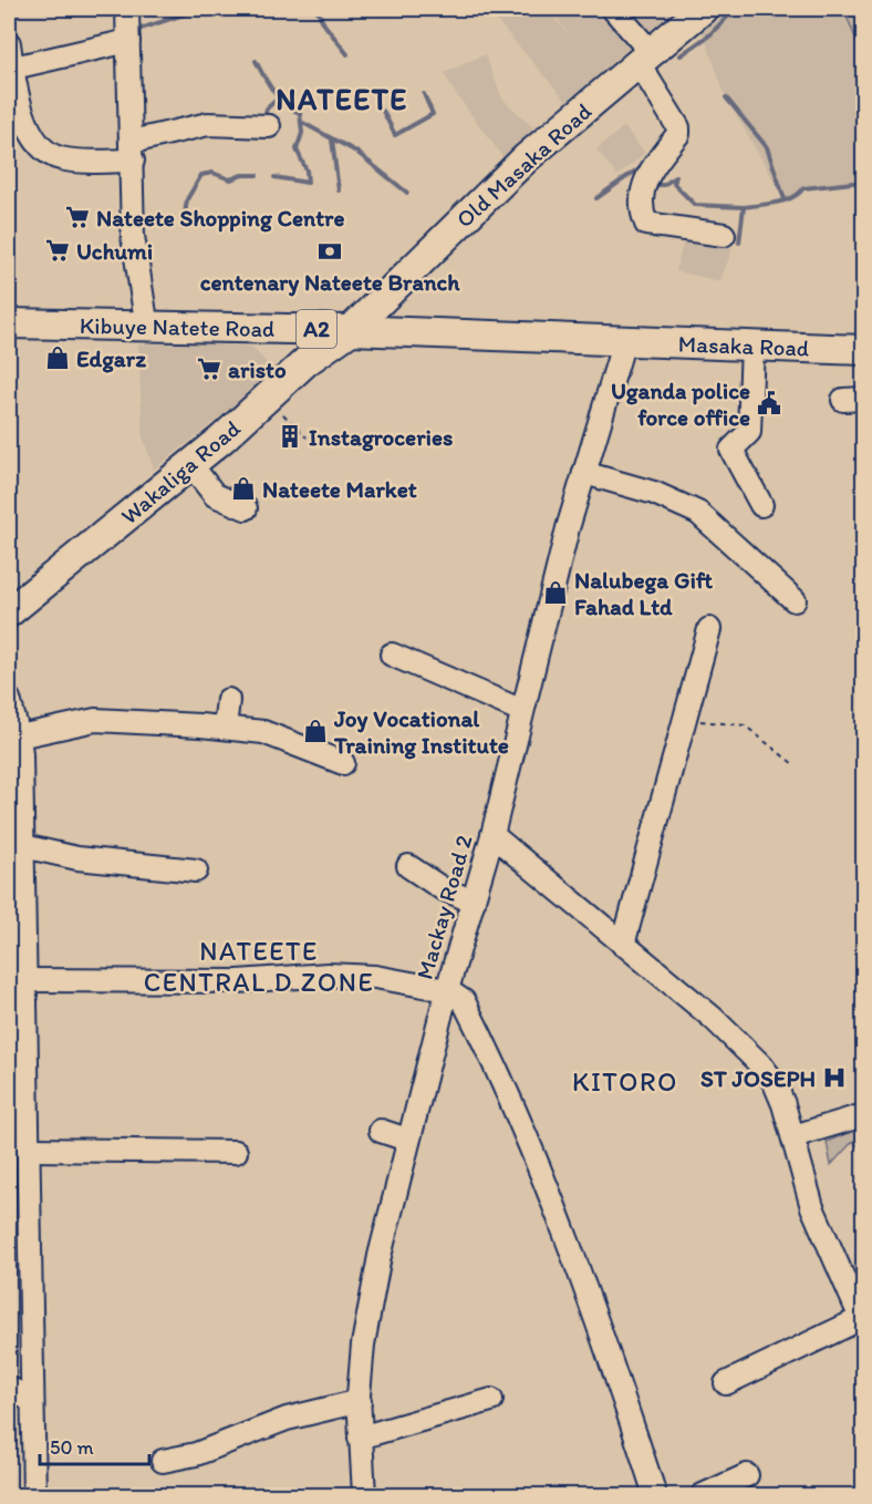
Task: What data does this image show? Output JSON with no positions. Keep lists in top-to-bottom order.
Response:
{
  "streets": {
    "main road": [
      "Old Masaka Road",
      "Kibuye Natete Road",
      "A2",
      "Masaka Road",
      "Wakaliga Road"
    ],
    "street": ["Mackay Road 2"]
  },
  "crossings": [
    ["Old Masaka Road", "Kibuye Natete Road"],
    ["Old Masaka Road", "Wakaliga Road"],
    ["Kibuye Natete Road", "Masaka Road"],
    ["Kibuye Natete Road", "Wakaliga Road"],
    ["Kibuye Natete Road", "Mackay Road 2"],
    ["Masaka Road", "Mackay Road 2"]
  ],
  "districts": ["NATEETE", "NATEETE CENTRAL D ZONE", "KITORO"],
  "places": {
    "supermarket": ["Nateete Shopping Centre", "Uchumi", "aristo"],
    "bank": ["centenary Nateete Branch"],
    "shop": [
      "Edgarz",
      "Nateete Market",
      "Nalubega Gift Fahad Ltd",
      "Joy Vocational Training Institute"
    ],
    "public building": ["Uganda police force office"],
    "building": ["Instagroceries"],
    "hospital": ["ST JOSEPH"]
  },
  "scale_bar": "50 m"
}
